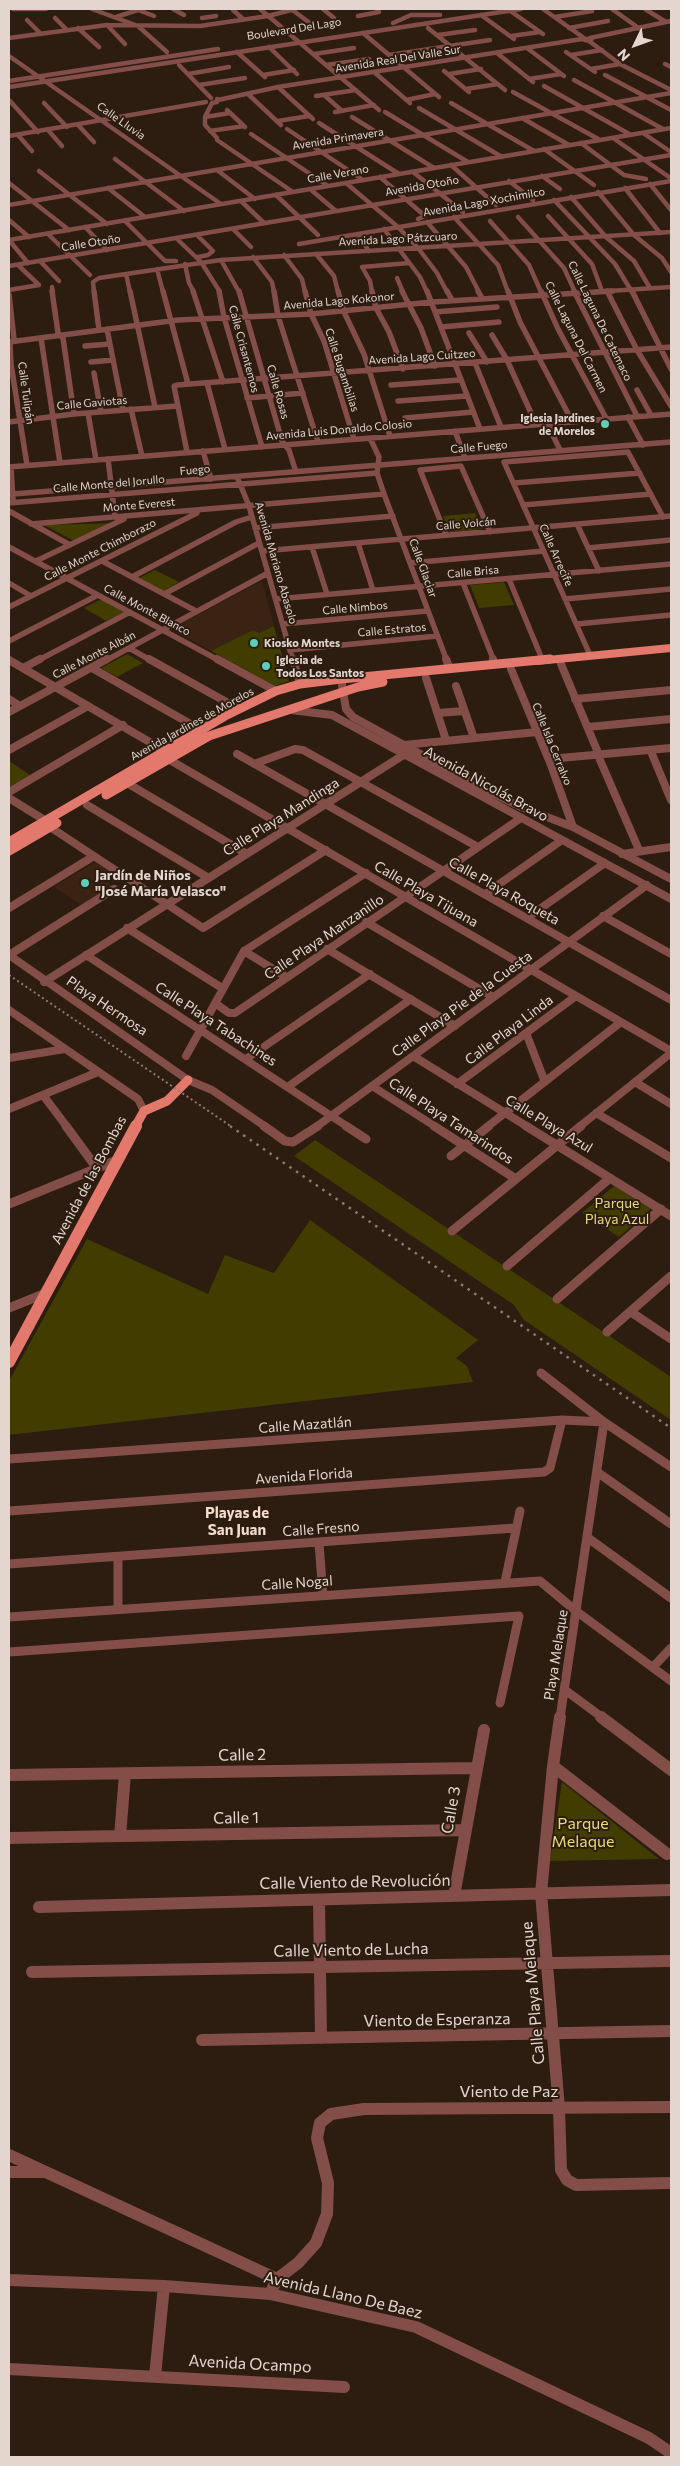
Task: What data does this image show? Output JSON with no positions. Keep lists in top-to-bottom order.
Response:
{
  "streets": {
    "main road": ["Avenida Jardines de Morelos", "Avenida de las Bombas"],
    "street": [
      "Boulevard Del Lago",
      "Avenida Real Del Valle Sur",
      "Calle Lluvia",
      "Avenida Primavera",
      "Calle Verano",
      "Avenida Otoño",
      "Avenida Lago Xochimilco",
      "Avenida Lago Pátzcuaro",
      "Calle Otoño",
      "Avenida Lago Kokonor",
      "Calle Laguna De Catemaco",
      "Calle Laguna Del Carmen",
      "Calle Crisantemos",
      "Avenida Lago Cuitzeo",
      "Calle Bugambilias",
      "Calle Rosas",
      "Calle Tulipán",
      "Calle Gaviotas",
      "Avenida Luis Donaldo Colosio",
      "Calle Fuego",
      "Fuego",
      "Calle Monte del Jorullo",
      "Monte Everest",
      "Calle Volcán",
      "Calle Monte Chimborazo",
      "Calle Arrecife",
      "Avenida Mariano Abasolo",
      "Calle Glaciar",
      "Calle Brisa",
      "Calle Nimbos",
      "Calle Monte Blanco",
      "Calle Estratos",
      "Calle Monte Albán",
      "Calle Isla Cerralvo",
      "Avenida Nicolás Bravo",
      "Calle Playa Mandinga",
      "Calle Playa Roqueta",
      "Calle Playa Tijuana",
      "Calle Playa Manzanillo",
      "Calle Playa Pie de la Cuesta",
      "Playa Hermosa",
      "Calle Playa Tabachines",
      "Calle Playa Linda",
      "Calle Playa Tamarindos",
      "Calle Playa Azul",
      "Calle Mazatlán",
      "Avenida Florida",
      "Calle Fresno",
      "Calle Nogal",
      "Playa Melaque",
      "Calle 2",
      "Calle 3",
      "Calle 1",
      "Calle Viento de Revolución",
      "Calle Viento de Lucha",
      "Calle Playa Melaque",
      "Viento de Esperanza",
      "Viento de Paz",
      "Avenida Llano De Baez",
      "Avenida Ocampo"
    ]
  },
  "crossings": [
    ["Boulevard Del Lago", "Calle Lluvia"],
    ["Calle Lluvia", "Avenida Primavera"],
    ["Calle Lluvia", "Calle Verano"],
    ["Avenida Otoño", "Calle Otoño"],
    ["Avenida Otoño", "Calle Crisantemos"],
    ["Avenida Lago Pátzcuaro", "Avenida Lago Kokonor"],
    ["Avenida Lago Pátzcuaro", "Calle Laguna De Catemaco"],
    ["Avenida Lago Pátzcuaro", "Calle Laguna Del Carmen"],
    ["Avenida Lago Pátzcuaro", "Calle Crisantemos"],
    ["Avenida Lago Pátzcuaro", "Calle Bugambilias"],
    ["Avenida Lago Pátzcuaro", "Calle Rosas"],
    ["Calle Otoño", "Calle Crisantemos"],
    ["Avenida Lago Kokonor", "Calle Laguna De Catemaco"],
    ["Avenida Lago Kokonor", "Calle Laguna Del Carmen"],
    ["Avenida Lago Kokonor", "Calle Crisantemos"],
    ["Avenida Lago Kokonor", "Calle Bugambilias"],
    ["Avenida Lago Kokonor", "Calle Rosas"],
    ["Avenida Lago Kokonor", "Calle Tulipán"],
    ["Calle Laguna De Catemaco", "Avenida Lago Cuitzeo"],
    ["Calle Laguna De Catemaco", "Avenida Luis Donaldo Colosio"],
    ["Calle Laguna Del Carmen", "Avenida Lago Cuitzeo"],
    ["Calle Laguna Del Carmen", "Avenida Luis Donaldo Colosio"],
    ["Calle Crisantemos", "Avenida Lago Cuitzeo"],
    ["Calle Crisantemos", "Avenida Luis Donaldo Colosio"],
    ["Avenida Lago Cuitzeo", "Calle Bugambilias"],
    ["Avenida Lago Cuitzeo", "Calle Rosas"],
    ["Avenida Lago Cuitzeo", "Calle Gaviotas"],
    ["Calle Bugambilias", "Avenida Luis Donaldo Colosio"],
    ["Calle Rosas", "Avenida Luis Donaldo Colosio"],
    ["Calle Rosas", "Fuego"],
    ["Calle Tulipán", "Calle Gaviotas"],
    ["Calle Tulipán", "Avenida Luis Donaldo Colosio"],
    ["Avenida Luis Donaldo Colosio", "Calle Glaciar"],
    ["Calle Fuego", "Fuego"],
    ["Calle Fuego", "Calle Arrecife"],
    ["Calle Fuego", "Calle Glaciar"],
    ["Fuego", "Calle Monte del Jorullo"],
    ["Fuego", "Avenida Mariano Abasolo"],
    ["Fuego", "Calle Glaciar"],
    ["Calle Monte del Jorullo", "Avenida Mariano Abasolo"],
    ["Calle Monte del Jorullo", "Calle Glaciar"],
    ["Monte Everest", "Calle Monte Chimborazo"],
    ["Monte Everest", "Avenida Mariano Abasolo"],
    ["Calle Volcán", "Calle Arrecife"],
    ["Calle Volcán", "Avenida Mariano Abasolo"],
    ["Calle Volcán", "Calle Glaciar"],
    ["Calle Monte Chimborazo", "Calle Monte Blanco"],
    ["Calle Arrecife", "Calle Brisa"],
    ["Calle Arrecife", "Avenida Jardines de Morelos"],
    ["Avenida Mariano Abasolo", "Calle Brisa"],
    ["Avenida Mariano Abasolo", "Calle Nimbos"],
    ["Avenida Mariano Abasolo", "Calle Estratos"],
    ["Avenida Mariano Abasolo", "Calle Monte Albán"],
    ["Avenida Mariano Abasolo", "Avenida Jardines de Morelos"],
    ["Calle Glaciar", "Calle Brisa"],
    ["Calle Glaciar", "Calle Nimbos"],
    ["Calle Glaciar", "Calle Estratos"],
    ["Calle Glaciar", "Avenida Jardines de Morelos"],
    ["Calle Monte Blanco", "Calle Monte Albán"],
    ["Calle Monte Blanco", "Avenida Jardines de Morelos"],
    ["Calle Monte Albán", "Calle Playa Tijuana"],
    ["Avenida Jardines de Morelos", "Calle Isla Cerralvo"],
    ["Avenida Jardines de Morelos", "Avenida Nicolás Bravo"],
    ["Avenida Jardines de Morelos", "Calle Playa Tijuana"],
    ["Calle Isla Cerralvo", "Avenida Nicolás Bravo"],
    ["Avenida Nicolás Bravo", "Calle Playa Mandinga"],
    ["Avenida Nicolás Bravo", "Calle Playa Manzanillo"],
    ["Avenida Nicolás Bravo", "Calle Playa Pie de la Cuesta"],
    ["Calle Playa Mandinga", "Calle Playa Roqueta"],
    ["Calle Playa Mandinga", "Calle Playa Tijuana"],
    ["Calle Playa Mandinga", "Playa Hermosa"],
    ["Calle Playa Mandinga", "Calle Playa Tabachines"],
    ["Calle Playa Roqueta", "Calle Playa Manzanillo"],
    ["Calle Playa Roqueta", "Calle Playa Pie de la Cuesta"],
    ["Calle Playa Tijuana", "Calle Playa Manzanillo"],
    ["Calle Playa Tijuana", "Calle Playa Pie de la Cuesta"],
    ["Calle Playa Tijuana", "Calle Playa Linda"],
    ["Calle Playa Pie de la Cuesta", "Playa Hermosa"],
    ["Calle Playa Pie de la Cuesta", "Calle Playa Tabachines"],
    ["Calle Playa Pie de la Cuesta", "Calle Playa Tamarindos"],
    ["Calle Playa Pie de la Cuesta", "Calle Playa Azul"],
    ["Calle Playa Linda", "Calle Playa Azul"],
    ["Calle Mazatlán", "Avenida Florida"],
    ["Calle Mazatlán", "Playa Melaque"],
    ["Calle Nogal", "Playa Melaque"],
    ["Playa Melaque", "Calle Viento de Revolución"],
    ["Playa Melaque", "Calle Playa Melaque"],
    ["Calle 2", "Calle 3"],
    ["Calle 3", "Calle 1"],
    ["Calle 3", "Calle Viento de Revolución"],
    ["Calle Viento de Revolución", "Calle Playa Melaque"],
    ["Calle Viento de Lucha", "Calle Playa Melaque"],
    ["Calle Playa Melaque", "Viento de Esperanza"],
    ["Calle Playa Melaque", "Viento de Paz"]
  ],
  "districts": ["Playas de San Juan"],
  "parks": ["Parque Playa Azul", "Parque Melaque"],
  "places": [
    "Iglesia Jardines de Morelos",
    "Kiosko Montes",
    "Iglesia de Todos Los Santos",
    "Jardín de Niños \"José María Velasco\""
  ],
  "north": "bottom left"
}
